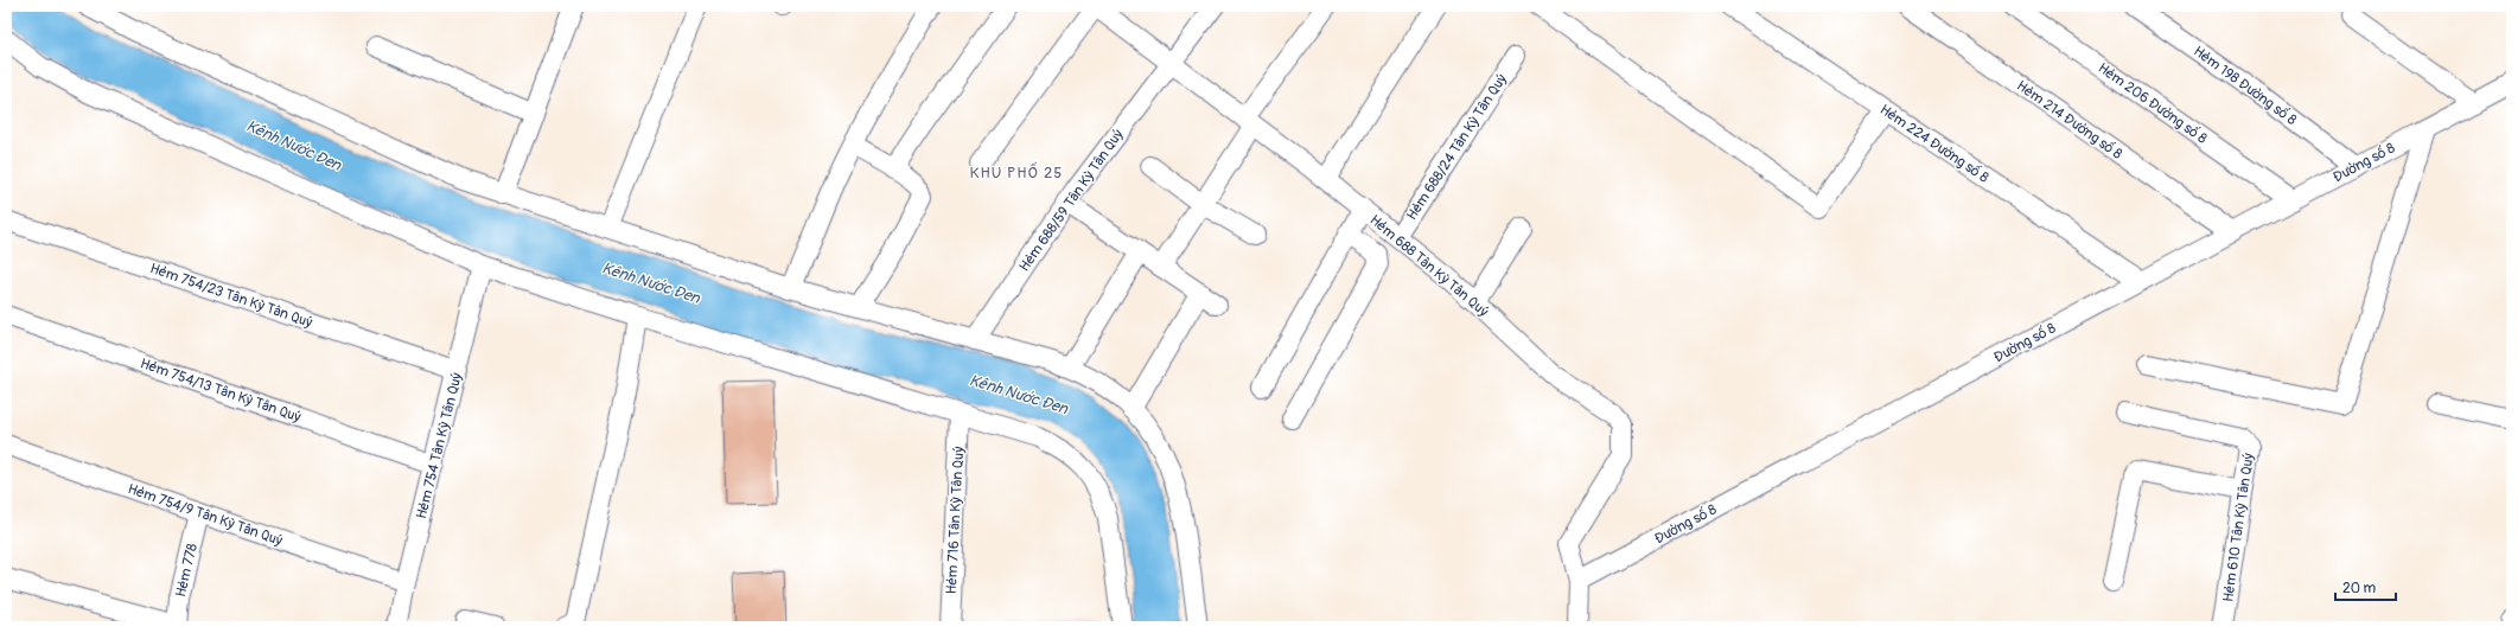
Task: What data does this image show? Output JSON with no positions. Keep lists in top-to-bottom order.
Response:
{
  "streets": {
    "street": [
      "Hẻm 198 Đường số 8",
      "Hẻm 206 Đường số 8",
      "Hẻm 214 Đường số 8",
      "Hẻm 224 Đường số 8",
      "Hẻm 688/24 Tân Kỳ Tân Quý",
      "Đường số 8",
      "Hẻm 688/59 Tân Kỳ Tân Quý",
      "Hẻm 688 Tân Kỳ Tân Quý",
      "Hẻm 754/23 Tân Kỳ Tân Quý",
      "Hẻm 754/13 Tân Kỳ Tân Quý",
      "Hẻm 754 Tân Kỳ Tân Quý",
      "Hẻm 754/9 Tân Kỳ Tân Quý",
      "Hẻm 716 Tân Kỳ Tân Quý",
      "Hẻm 610 Tân Kỳ Tân Quý",
      "Hẻm 778"
    ]
  },
  "crossings": [
    ["Hẻm 198 Đường số 8", "Đường số 8"],
    ["Hẻm 206 Đường số 8", "Đường số 8"],
    ["Hẻm 214 Đường số 8", "Đường số 8"],
    ["Hẻm 224 Đường số 8", "Đường số 8"],
    ["Hẻm 688/24 Tân Kỳ Tân Quý", "Hẻm 688 Tân Kỳ Tân Quý"],
    ["Đường số 8", "Hẻm 688 Tân Kỳ Tân Quý"],
    ["Hẻm 688/59 Tân Kỳ Tân Quý", "Hẻm 688 Tân Kỳ Tân Quý"],
    ["Hẻm 754/23 Tân Kỳ Tân Quý", "Hẻm 754 Tân Kỳ Tân Quý"],
    ["Hẻm 754/13 Tân Kỳ Tân Quý", "Hẻm 754 Tân Kỳ Tân Quý"],
    ["Hẻm 754 Tân Kỳ Tân Quý", "Hẻm 754/9 Tân Kỳ Tân Quý"],
    ["Hẻm 754/9 Tân Kỳ Tân Quý", "Hẻm 778"]
  ],
  "districts": ["KHU PHỐ 25"],
  "water": ["Kênh Nước Đen"],
  "scale_bar": "20 m"
}
